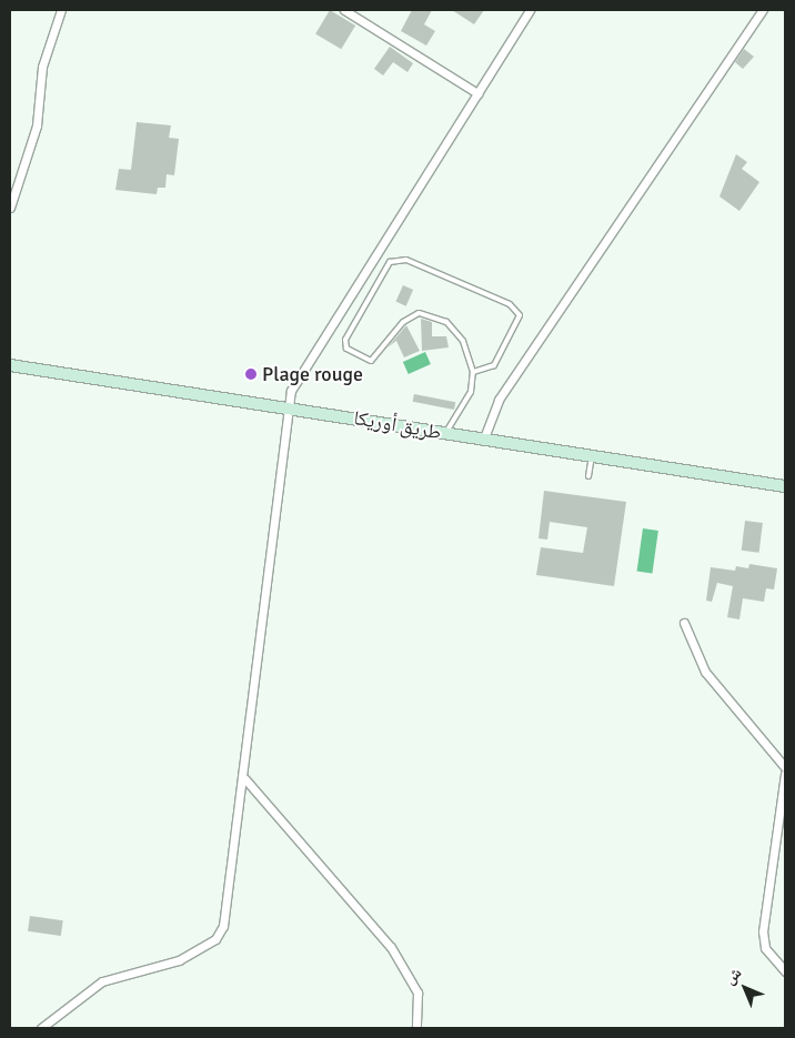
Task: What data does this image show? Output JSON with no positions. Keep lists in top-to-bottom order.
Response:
{
  "streets": {
    "street": ["طريق أوريكا"]
  },
  "places": ["Plage rouge"],
  "north": "top left"
}
